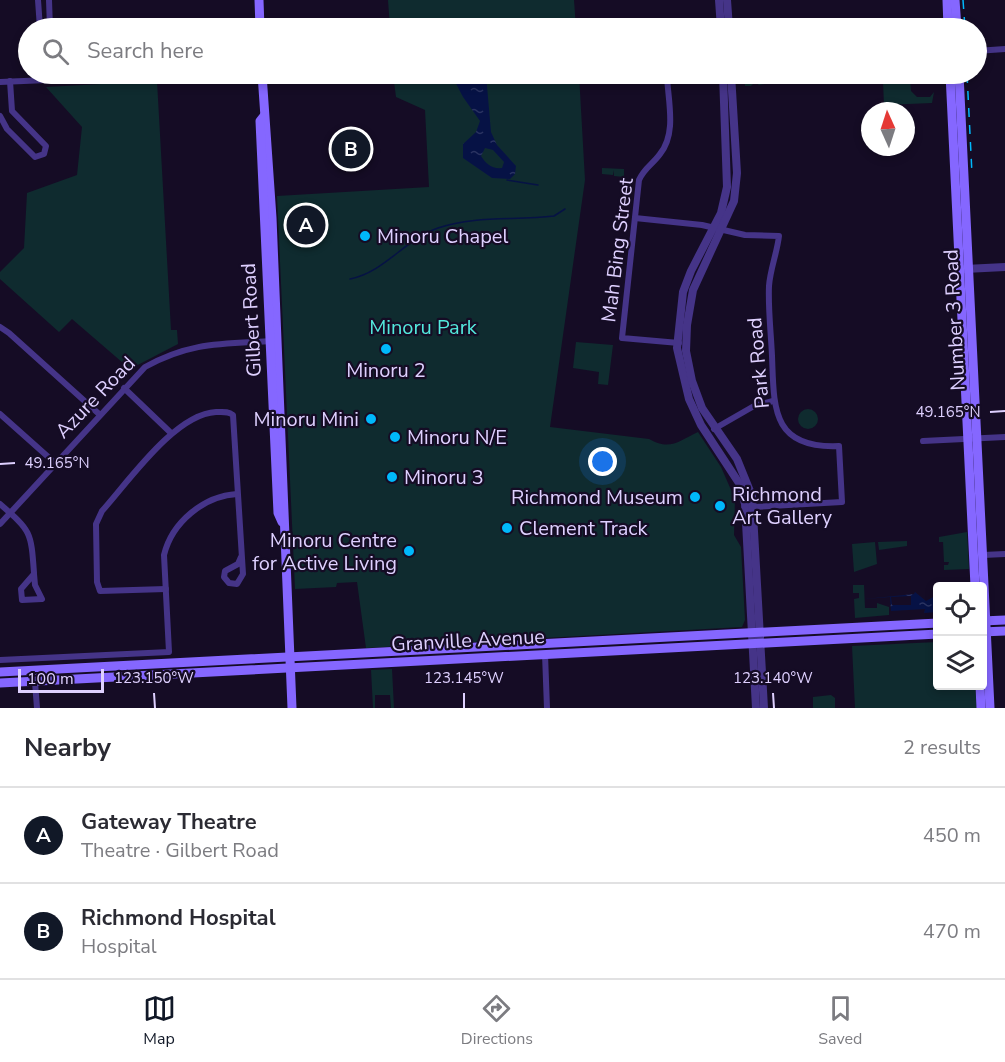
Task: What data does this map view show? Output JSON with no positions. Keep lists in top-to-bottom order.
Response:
{
  "streets": {
    "main road": ["Gilbert Road", "Number 3 Road", "Granville Avenue"],
    "street": ["Mah Bing Street", "Park Road", "Azure Road"]
  },
  "crossings": [
    ["Gilbert Road", "Azure Road"],
    ["Gilbert Road", "Granville Avenue"]
  ],
  "parks": ["Minoru Park"],
  "places": [
    "Minoru Chapel",
    "Minoru 2",
    "Minoru Mini",
    "Minoru N/E",
    "Minoru 3",
    "Richmond Museum",
    "Richmond Art Gallery",
    "Clement Track",
    "Minoru Centre for Active Living"
  ],
  "scale_bar": "100 m",
  "north": "top",
  "page": {
    "search": "Search here",
    "pins": ["B", "A"],
    "scale": "100 m",
    "heading": ["Nearby", "2 results"],
    "list": [
      {
        "mark": "A",
        "name": "Gateway Theatre",
        "note": "Theatre · Gilbert Road",
        "value": "450 m"
      },
      {
        "mark": "B",
        "name": "Richmond Hospital",
        "note": "Hospital",
        "value": "470 m"
      }
    ],
    "nav": ["Map", "Directions", "Saved"]
  },
  "coordinates": [
    "49.165°N",
    "123.150°W",
    "123.145°W",
    "123.140°W"
  ]
}
